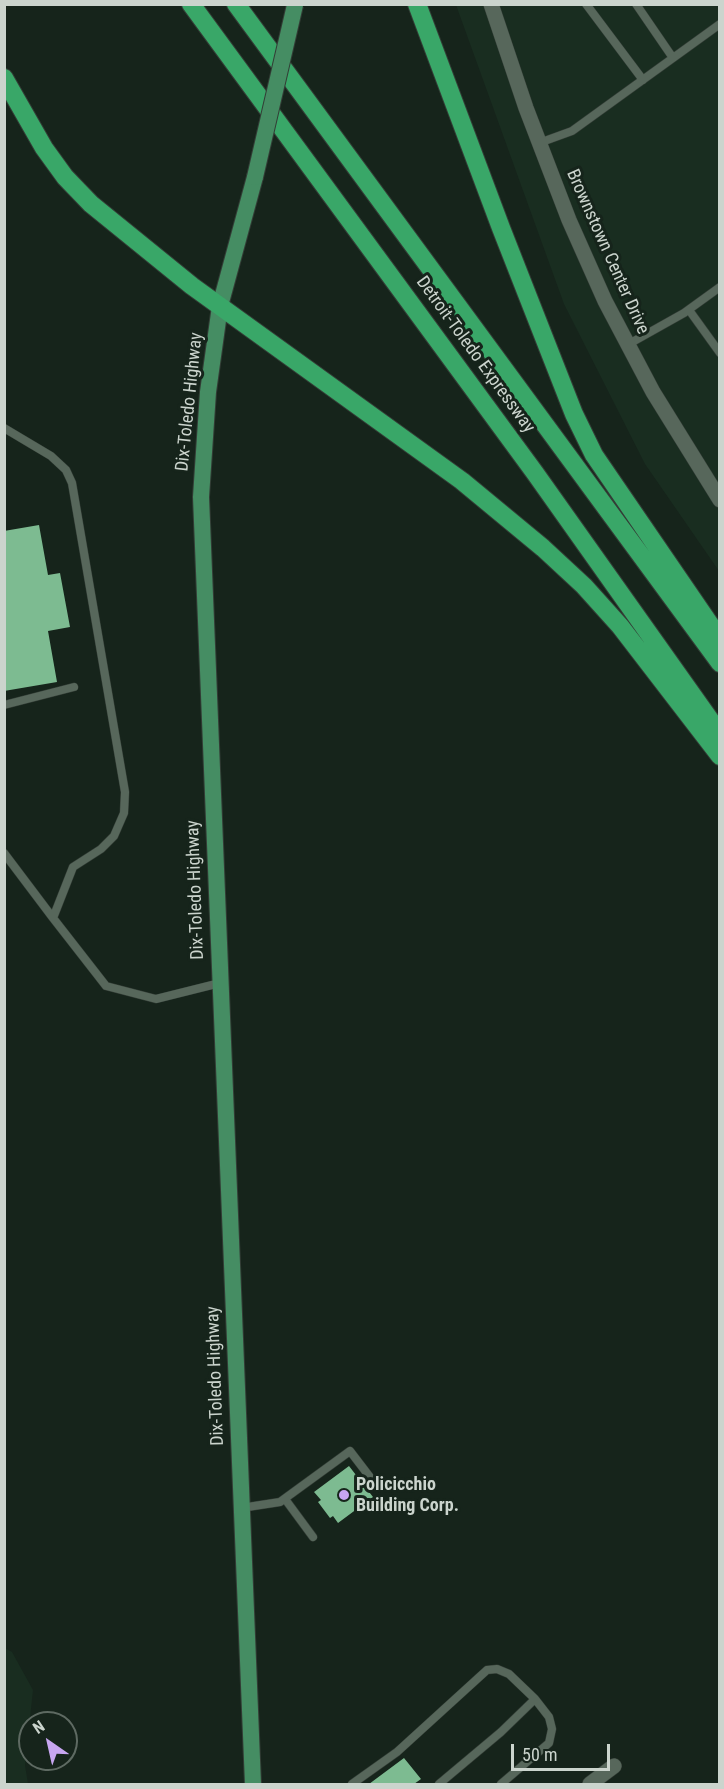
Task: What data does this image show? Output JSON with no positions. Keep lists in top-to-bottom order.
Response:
{
  "streets": {
    "highway": ["Detroit-Toledo Expressway"],
    "main road": ["Dix-Toledo Highway"],
    "street": ["Brownstown Center Drive"]
  },
  "places": ["Policicchio Building Corp."],
  "scale_bar": "50 m",
  "north": "top left"
}
